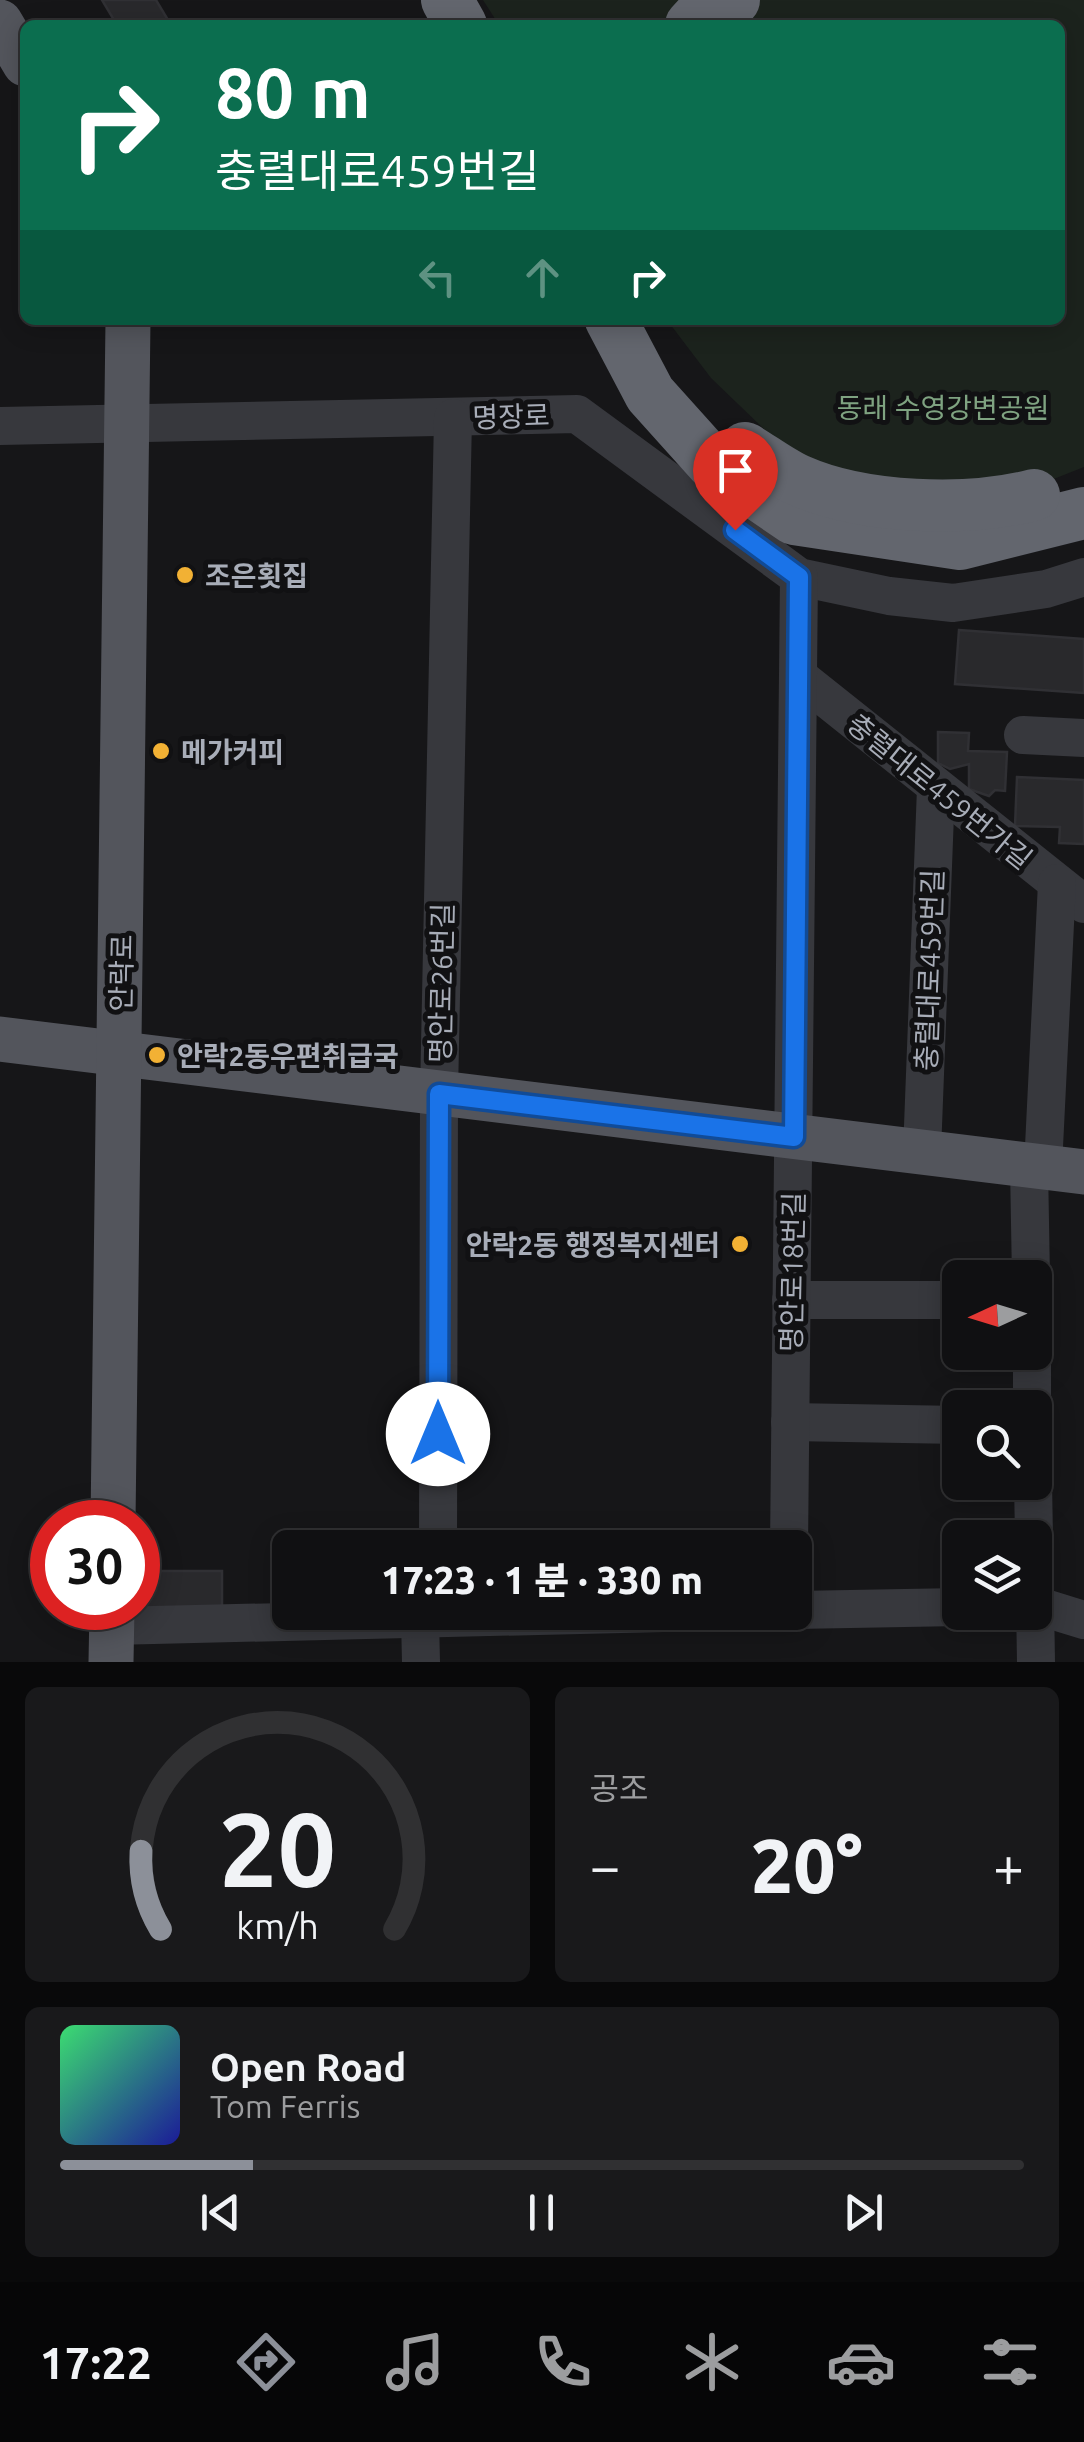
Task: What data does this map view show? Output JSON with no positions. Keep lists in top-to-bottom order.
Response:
{
  "streets": {
    "main road": ["안락로"],
    "street": [
      "명장로",
      "충렬대로459번가길",
      "충렬대로459번길",
      "명안로26번길",
      "명안로18번길"
    ]
  },
  "crossings": [
    ["명장로", "안락로"],
    ["명장로", "명안로26번길"],
    ["명장로", "명안로18번길"],
    ["충렬대로459번가길", "충렬대로459번길"],
    ["충렬대로459번가길", "명안로18번길"]
  ],
  "parks": ["동래 수영강변공원"],
  "places": [
    "조은횟집",
    "메가커피",
    "안락2동우편취급국",
    "안락2동 행정복지센터"
  ],
  "north": "left",
  "page": {
    "turn": ["80 m", "충렬대로459번길"],
    "limit": "30",
    "trip": "17:23 · 1 분 · 330 m",
    "tile": "공조",
    "heat": ["−", "20°", "+"],
    "song": ["Open Road", "Tom Ferris"],
    "tabs": "17:22",
    "gauge": ["20", "km/h"]
  }
}
